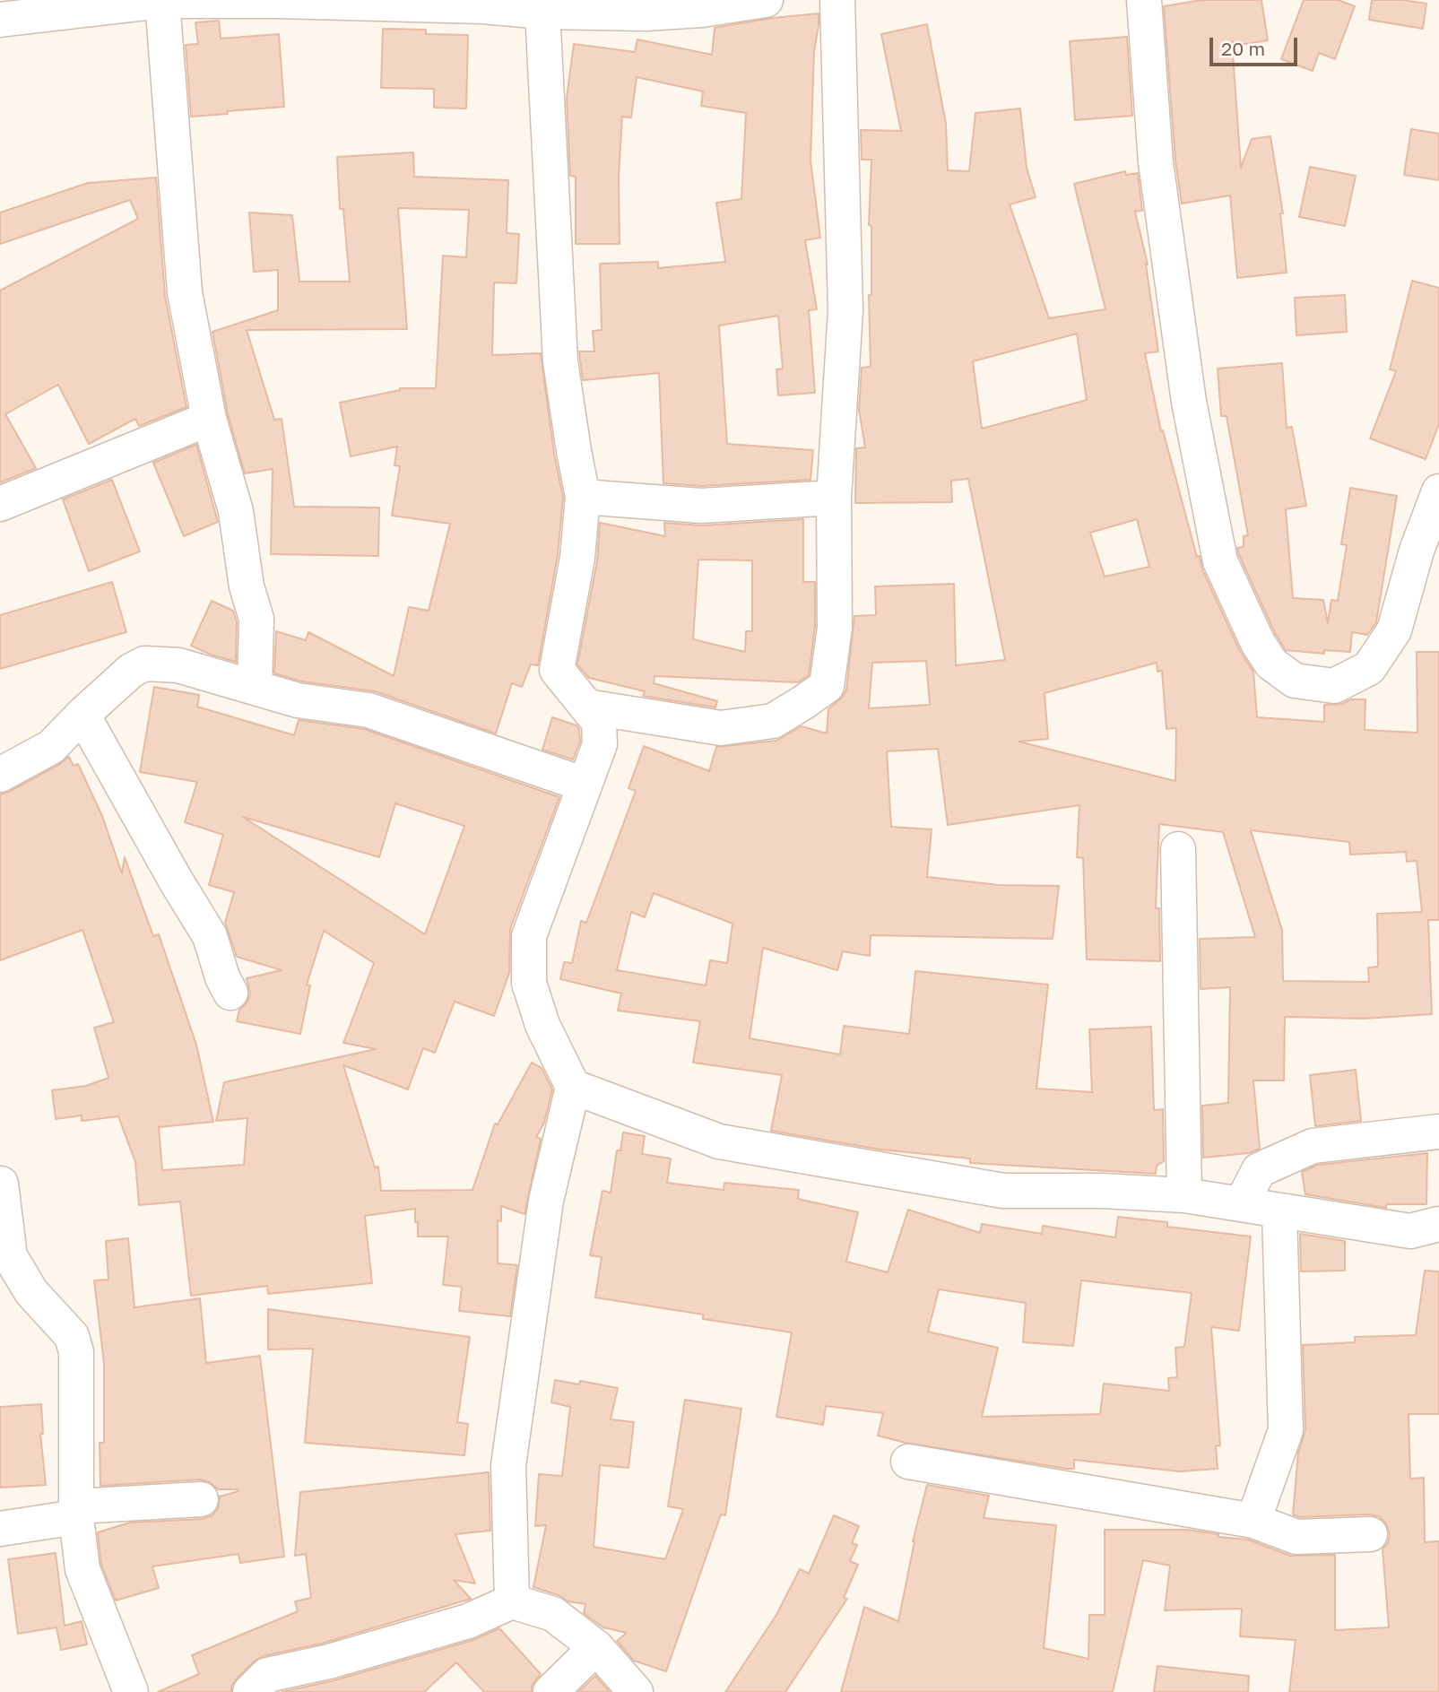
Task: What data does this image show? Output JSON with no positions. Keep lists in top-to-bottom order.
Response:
{
  "scale_bar": "20 m"
}
